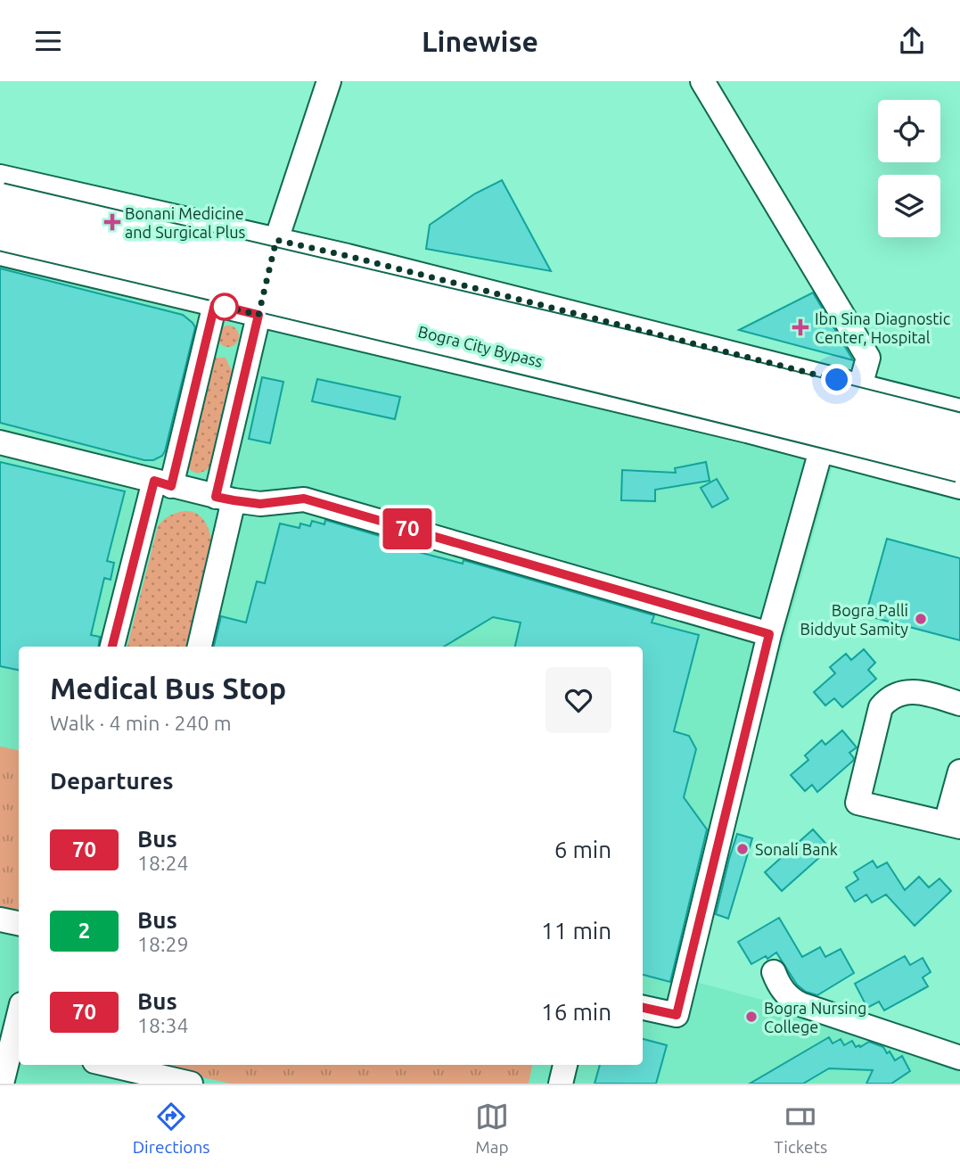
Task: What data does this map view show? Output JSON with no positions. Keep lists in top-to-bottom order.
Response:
{
  "streets": {
    "highway": ["Bogra City Bypass"]
  },
  "places": {
    "health": ["Bonani Medicine and Surgical Plus", "Ibn Sina Diagnostic Center, Hospital"],
    "other": ["Bogra Palli Biddyut Samity", "Sonali Bank", "Bogra Nursing College"]
  },
  "lines": ["bus line 70"],
  "page": {
    "header": "Linewise",
    "on_map": "70",
    "heading": [
      ["Medical Bus Stop", "Walk · 4 min · 240 m"],
      "Departures"
    ],
    "list": [
      {
        "mark": "70",
        "name": "Bus",
        "note": "18:24",
        "value": "6 min"
      },
      {
        "mark": "2",
        "name": "Bus",
        "note": "18:29",
        "value": "11 min"
      },
      {
        "mark": "70",
        "name": "Bus",
        "note": "18:34",
        "value": "16 min"
      }
    ],
    "tabs": ["Directions", "Map", "Tickets"]
  }
}
